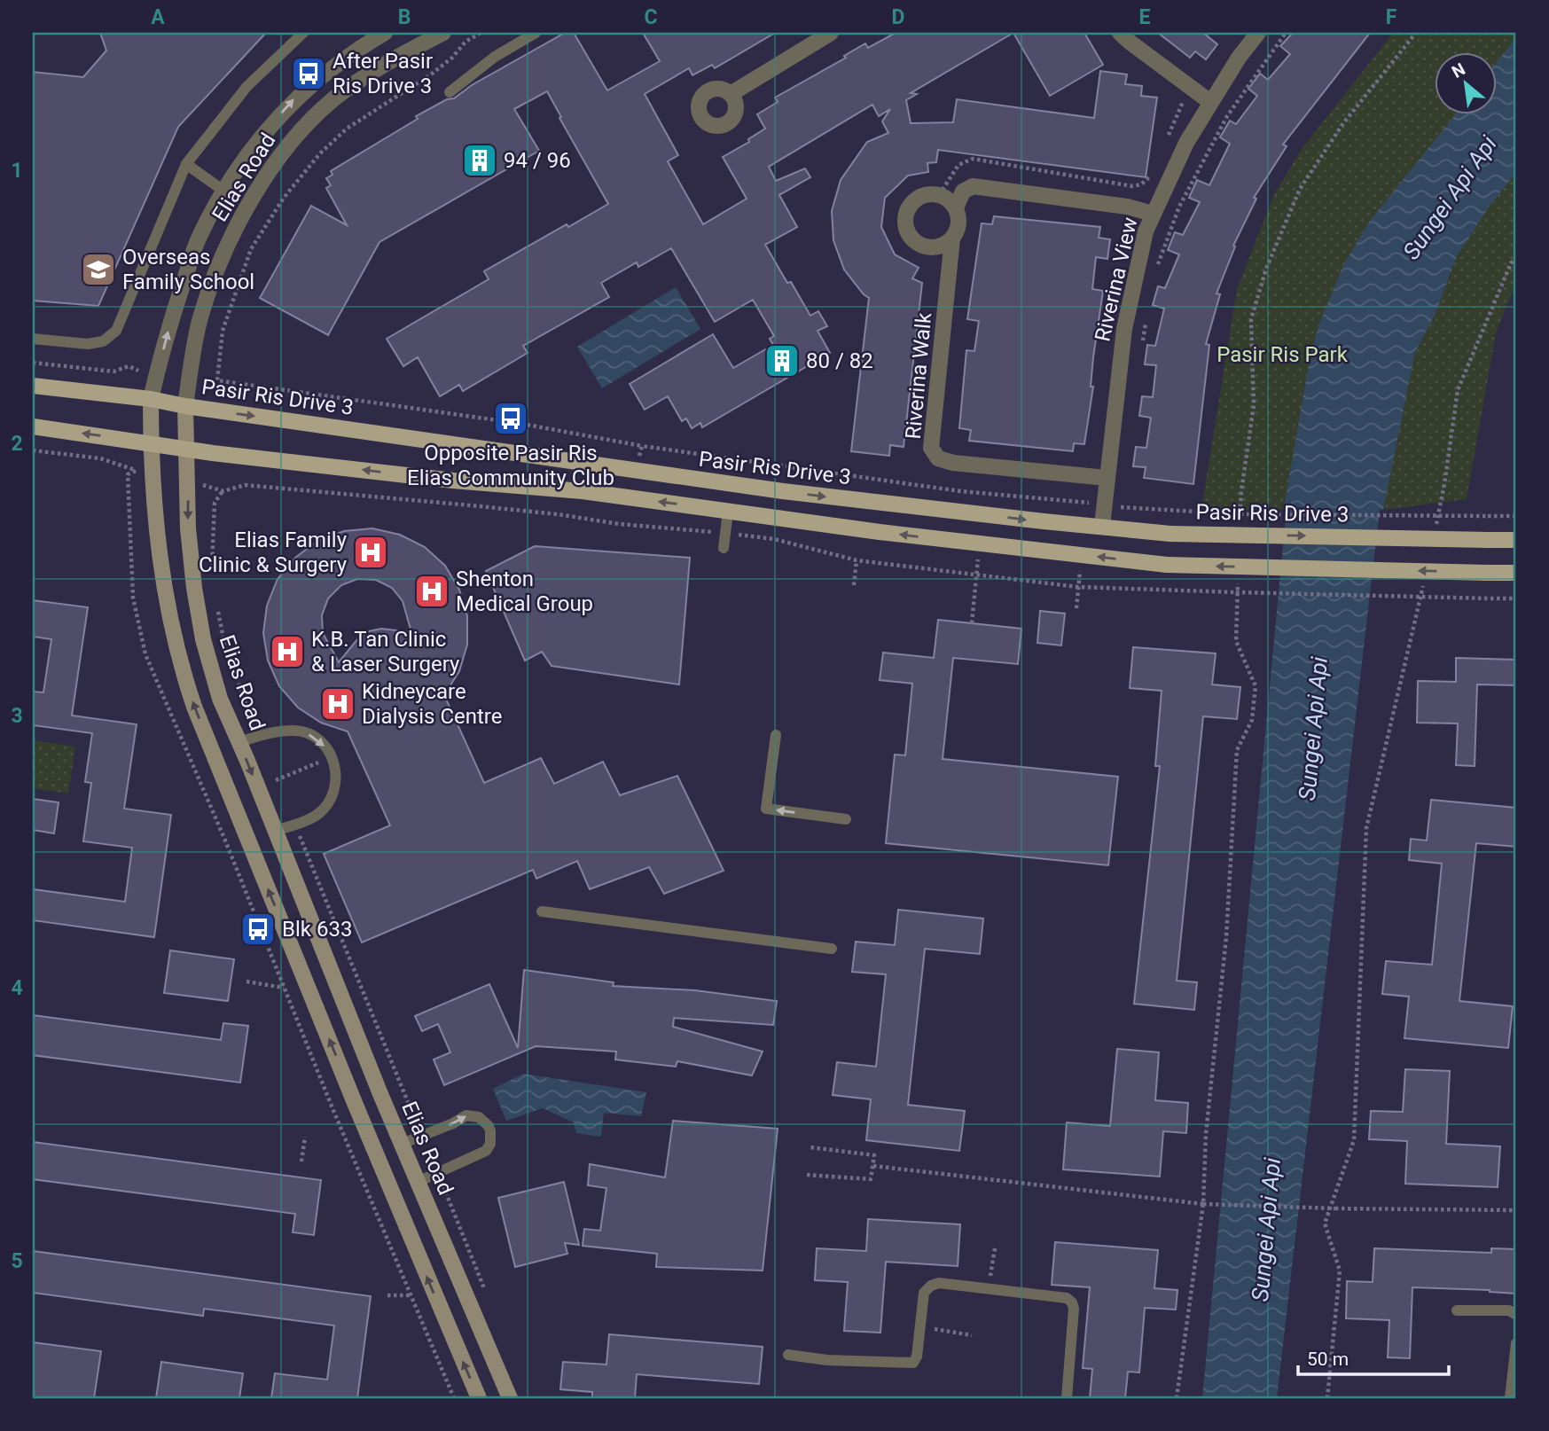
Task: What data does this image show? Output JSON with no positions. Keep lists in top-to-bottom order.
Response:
{
  "streets": {
    "main road": ["Elias Road", "Pasir Ris Drive 3"],
    "street": ["Riverina View", "Riverina Walk"]
  },
  "crossings": [
    ["Elias Road", "Pasir Ris Drive 3"],
    ["Riverina View", "Riverina Walk"],
    ["Riverina View", "Pasir Ris Drive 3"]
  ],
  "water": ["Sungei Api Api"],
  "parks": ["Pasir Ris Park"],
  "places": {
    "bus stop": ["After Pasir Ris Drive 3", "Opposite Pasir Ris Elias Community Club", "Blk 633"],
    "building": ["94 / 96", "80 / 82"],
    "school or university": ["Overseas Family School"],
    "hospital": [
      "Elias Family Clinic & Surgery",
      "Shenton Medical Group",
      "K.B. Tan Clinic & Laser Surgery",
      "Kidneycare Dialysis Centre"
    ]
  },
  "scale_bar": "50 m",
  "north": "top left",
  "grid": {
    "columns": [
      "A",
      "B",
      "C",
      "D",
      "E",
      "F"
    ],
    "rows": [
      "1",
      "2",
      "3",
      "4",
      "5"
    ]
  }
}
